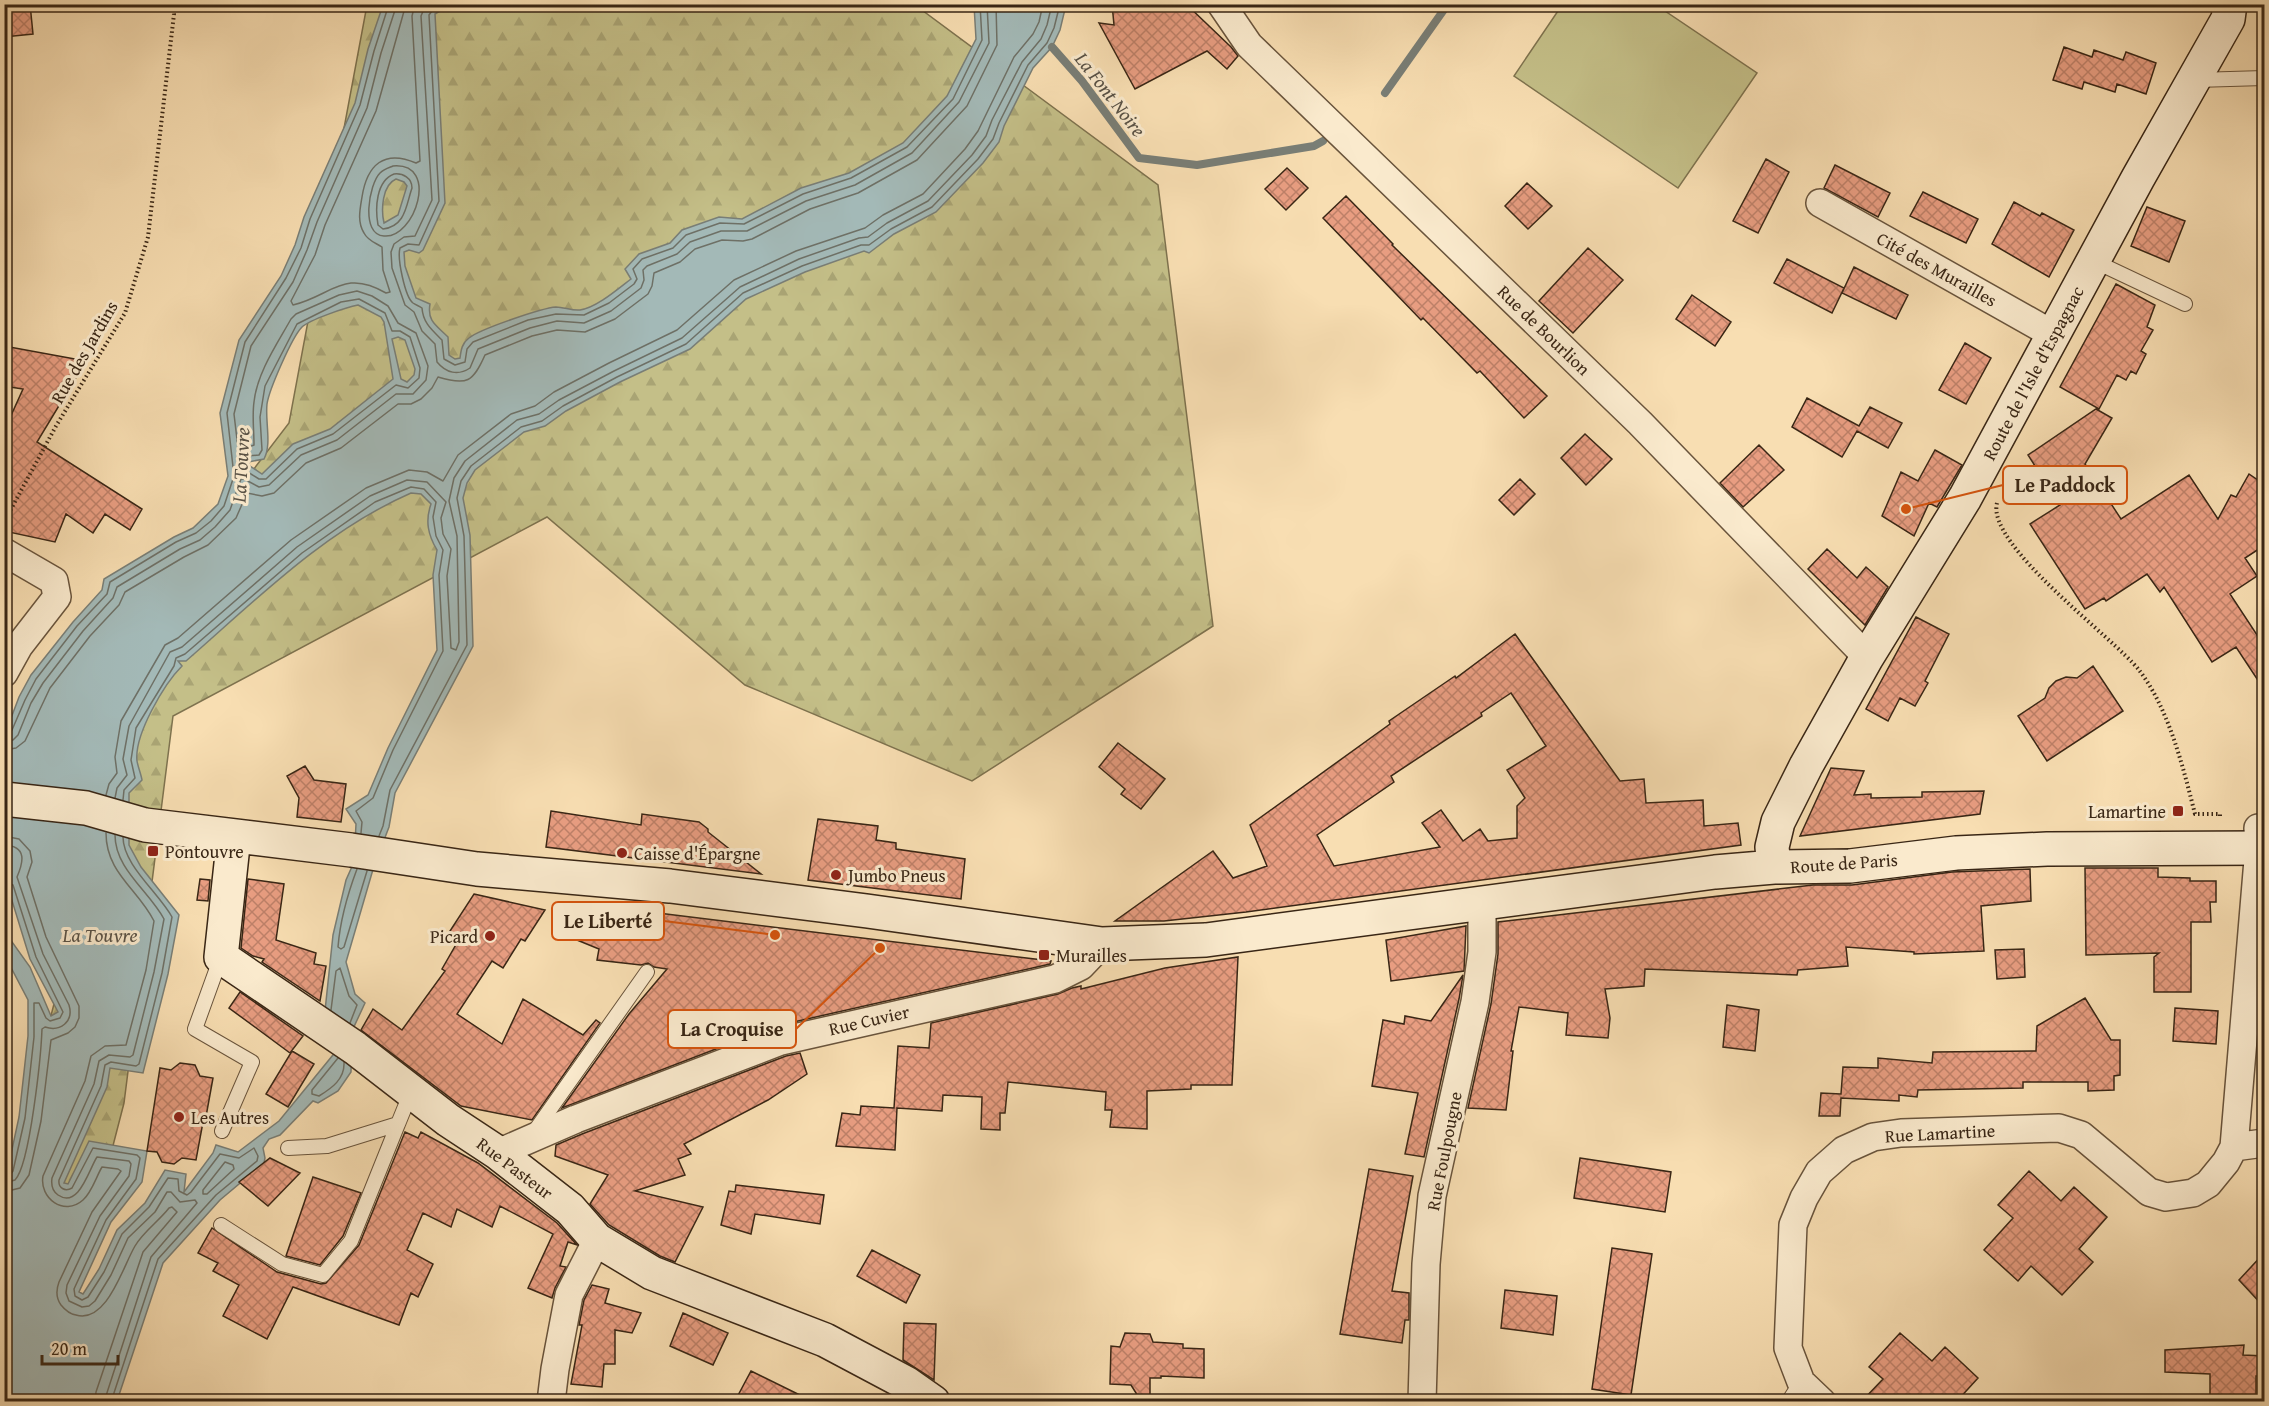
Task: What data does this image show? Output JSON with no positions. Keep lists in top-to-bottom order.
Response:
{
  "streets": {
    "main road": ["Route de l'Isle d'Espagnac", "Route de Paris", "Rue Pasteur"],
    "street": [
      "Cité des Murailles",
      "Rue de Bourlion",
      "Rue Cuvier",
      "Rue Lamartine",
      "Rue Foulpougne"
    ],
    "path": ["Rue des Jardins"]
  },
  "crossings": [
    ["Cité des Murailles", "Route de l'Isle d'Espagnac"],
    ["Rue de Bourlion", "Route de l'Isle d'Espagnac"],
    ["Route de l'Isle d'Espagnac", "Route de Paris"],
    ["Route de Paris", "Rue Cuvier"],
    ["Route de Paris", "Rue Foulpougne"],
    ["Rue Cuvier", "Rue Pasteur"]
  ],
  "water": ["La Font Noire", "La Touvre"],
  "places": {
    "other": [
      "Le Paddock",
      "Caisse d'Épargne",
      "Jumbo Pneus",
      "Le Liberté",
      "Picard",
      "La Croquise",
      "Les Autres"
    ],
    "transit": ["Lamartine", "Pontouvre", "Murailles"]
  },
  "scale_bar": "20 m"
}
